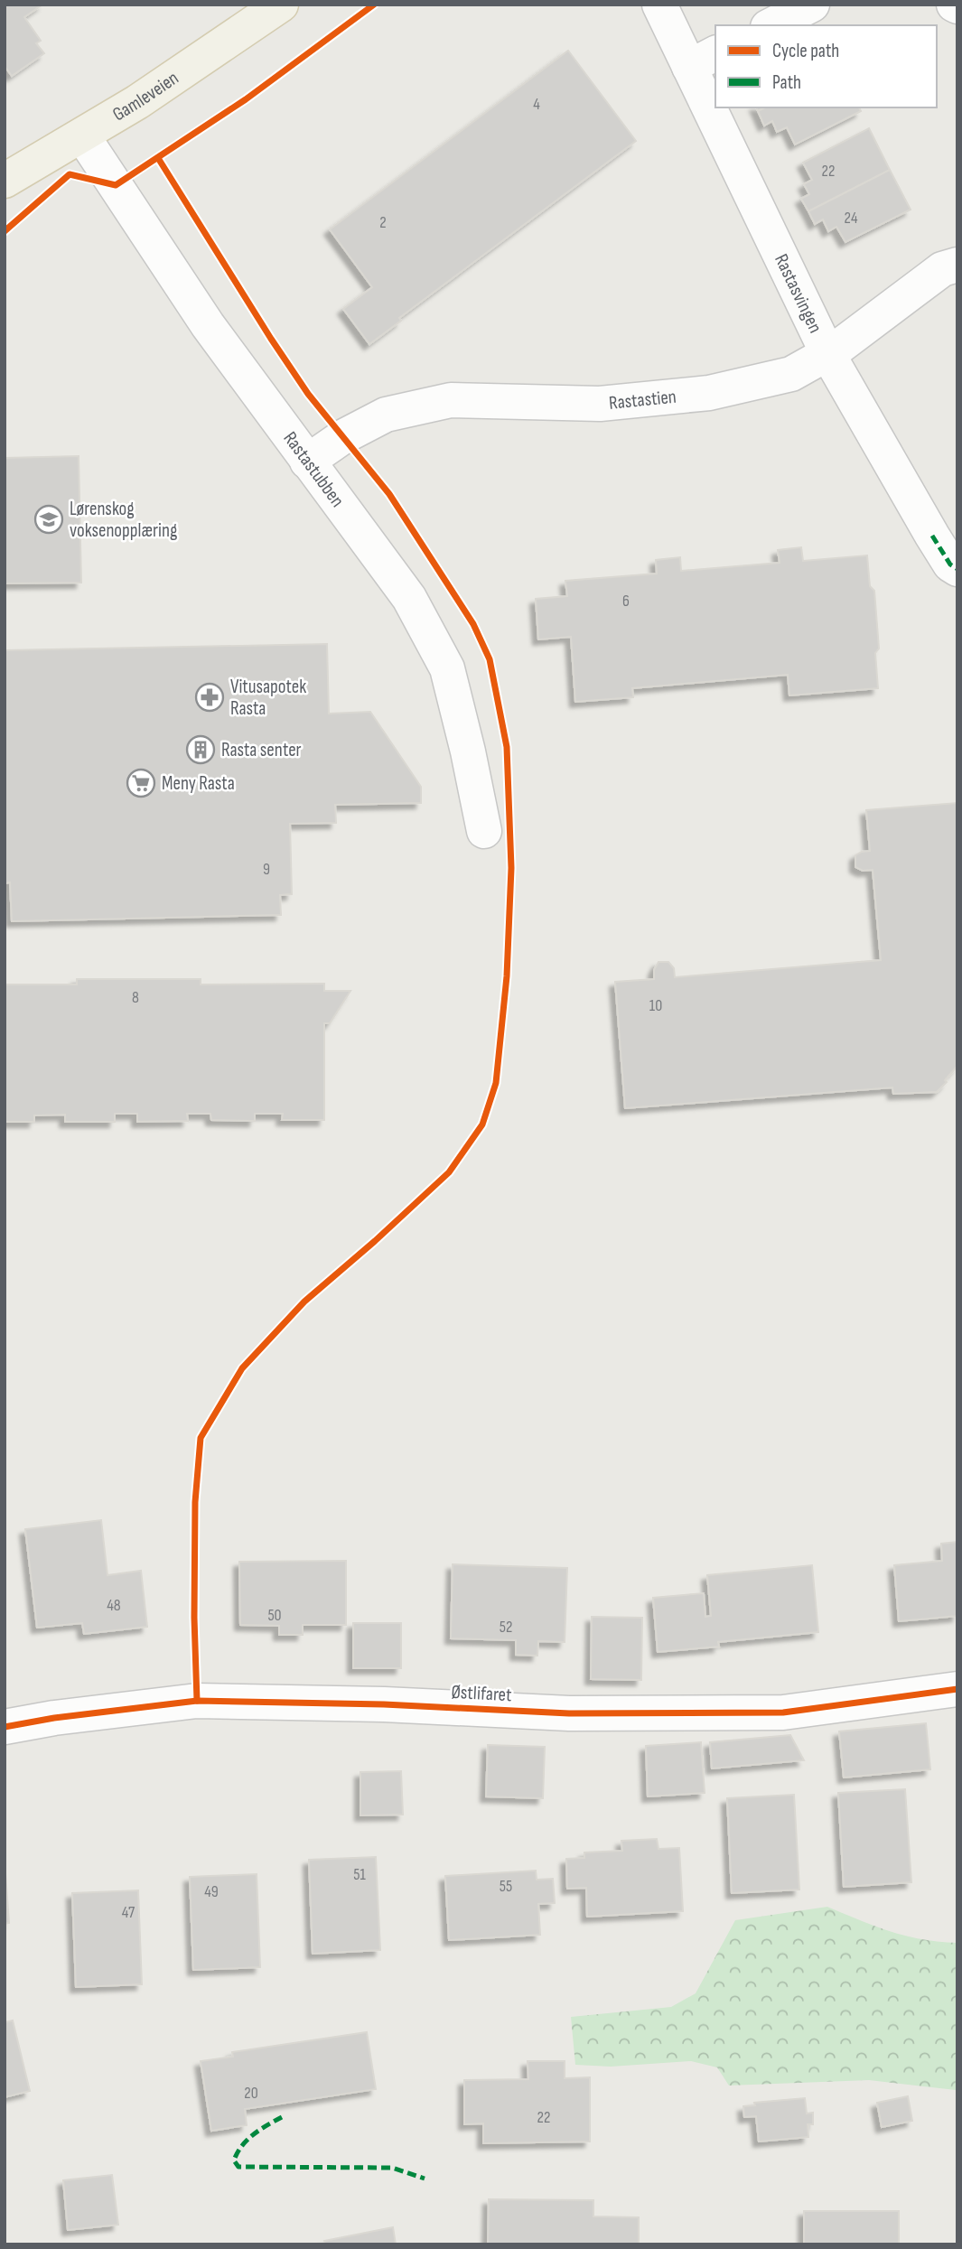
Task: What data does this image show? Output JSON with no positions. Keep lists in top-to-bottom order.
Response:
{
  "streets": {
    "main road": ["Gamleveien"],
    "street": [
      "Rastasvingen",
      "Rastastien",
      "Rastastubben",
      "Østlifaret"
    ]
  },
  "crossings": [
    ["Gamleveien", "Rastastubben"],
    ["Rastasvingen", "Rastastien"],
    ["Rastastien", "Rastastubben"]
  ],
  "places": {
    "school or university": ["Lørenskog voksenopplæring"],
    "pharmacy": ["Vitusapotek Rasta"],
    "building": ["Rasta senter"],
    "supermarket": ["Meny Rasta"]
  },
  "house_numbers": [
    "4",
    "22",
    "24",
    "2",
    "6",
    "9",
    "8",
    "10",
    "48",
    "50",
    "52",
    "51",
    "55",
    "49",
    "47",
    "20",
    "22"
  ],
  "legend": ["Cycle path", "Path"]
}
